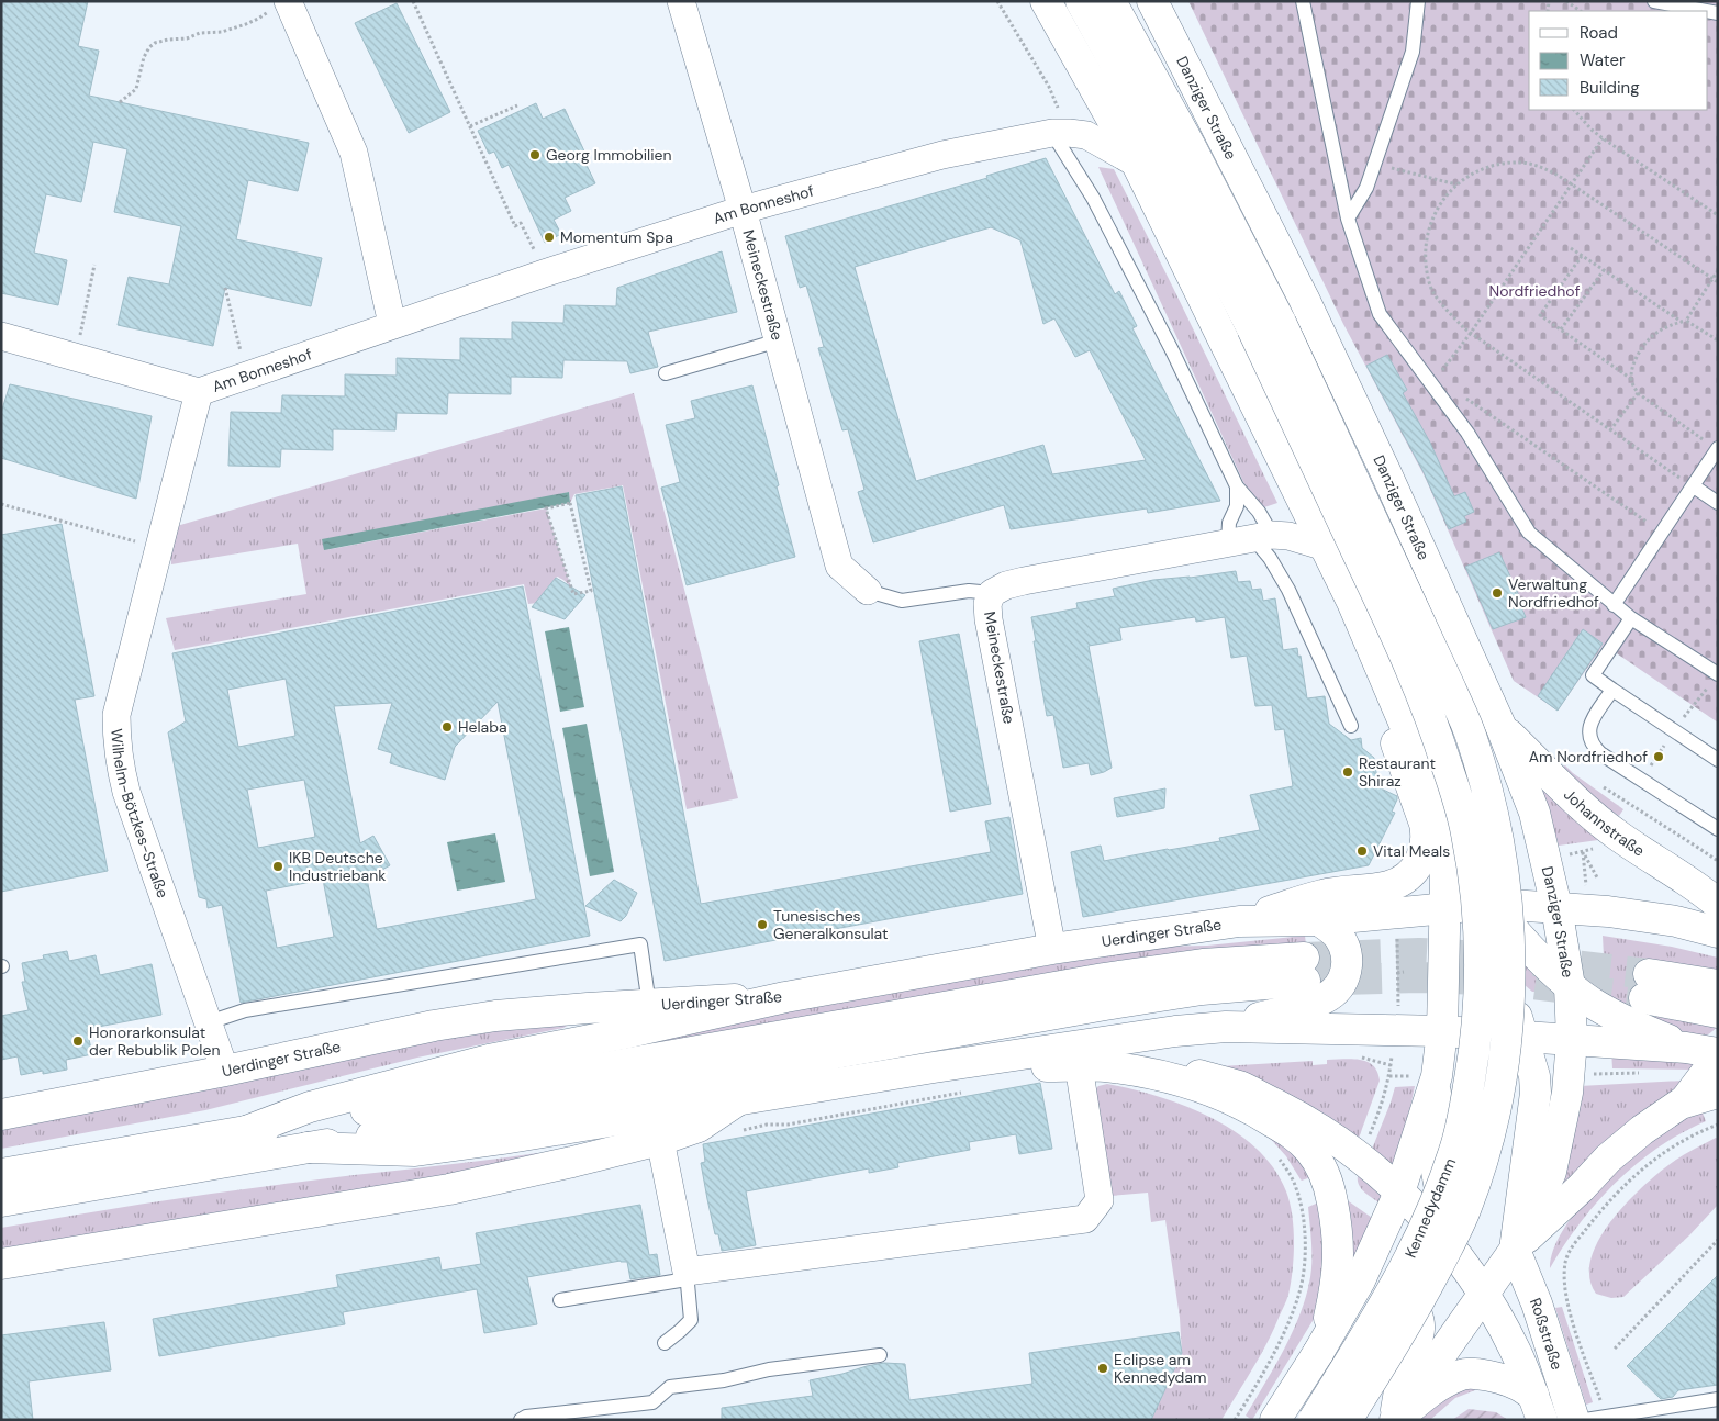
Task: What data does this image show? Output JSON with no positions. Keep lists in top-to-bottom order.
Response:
{
  "streets": {
    "main road": [
      "Danziger Straße",
      "Johannstraße",
      "Uerdinger Straße",
      "Kennedydamm",
      "Roßstraße"
    ],
    "street": ["Am Bonneshof", "Meineckestraße", "Wilhelm-Bötzkes-Straße"]
  },
  "crossings": [
    ["Danziger Straße", "Johannstraße"],
    ["Danziger Straße", "Kennedydamm"],
    ["Am Bonneshof", "Meineckestraße"],
    ["Am Bonneshof", "Wilhelm-Bötzkes-Straße"],
    ["Meineckestraße", "Uerdinger Straße"],
    ["Wilhelm-Bötzkes-Straße", "Uerdinger Straße"]
  ],
  "parks": ["Nordfriedhof"],
  "places": [
    "Georg Immobilien",
    "Momentum Spa",
    "Verwaltung Nordfriedhof",
    "Helaba",
    "Am Nordfriedhof",
    "Restaurant Shiraz",
    "Vital Meals",
    "IKB Deutsche Industriebank",
    "Tunesisches Generalkonsulat",
    "Honorarkonsulat der Rebublik Polen",
    "Eclipse am Kennedydam"
  ],
  "legend": ["Road", "Water", "Building"]
}
